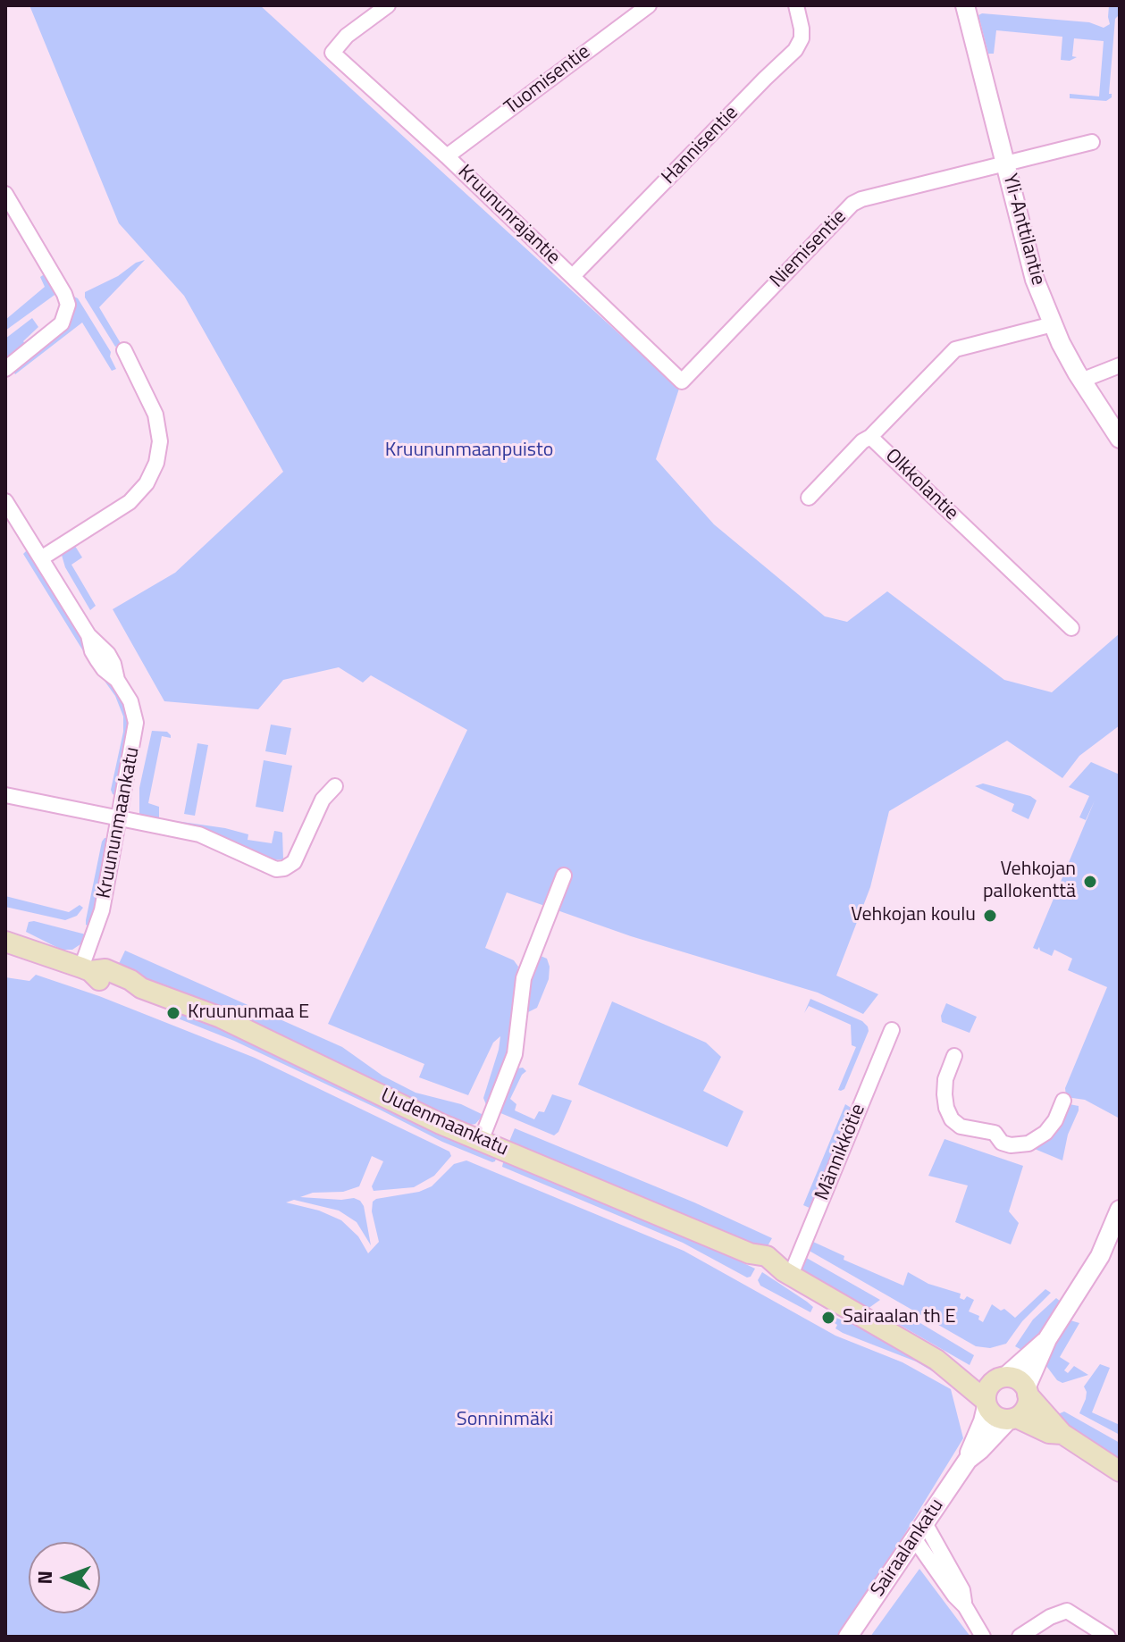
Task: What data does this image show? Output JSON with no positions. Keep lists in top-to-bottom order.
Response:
{
  "streets": {
    "main road": ["Uudenmaankatu"],
    "street": [
      "Tuomisentie",
      "Hannisentie",
      "Kruununrajantie",
      "Yli-Anttilantie",
      "Niemisentie",
      "Olkkolantie",
      "Kruununmaankatu",
      "Männikkötie",
      "Sairaalankatu"
    ]
  },
  "crossings": [
    ["Tuomisentie", "Kruununrajantie"],
    ["Hannisentie", "Kruununrajantie"],
    ["Kruununrajantie", "Niemisentie"],
    ["Yli-Anttilantie", "Niemisentie"],
    ["Yli-Anttilantie", "Olkkolantie"],
    ["Kruununmaankatu", "Uudenmaankatu"],
    ["Uudenmaankatu", "Männikkötie"],
    ["Uudenmaankatu", "Sairaalankatu"]
  ],
  "parks": ["Kruununmaanpuisto", "Sonninmäki"],
  "places": [
    "Vehkojan pallokenttä",
    "Vehkojan koulu",
    "Kruununmaa E",
    "Sairaalan th E"
  ],
  "north": "left"
}
